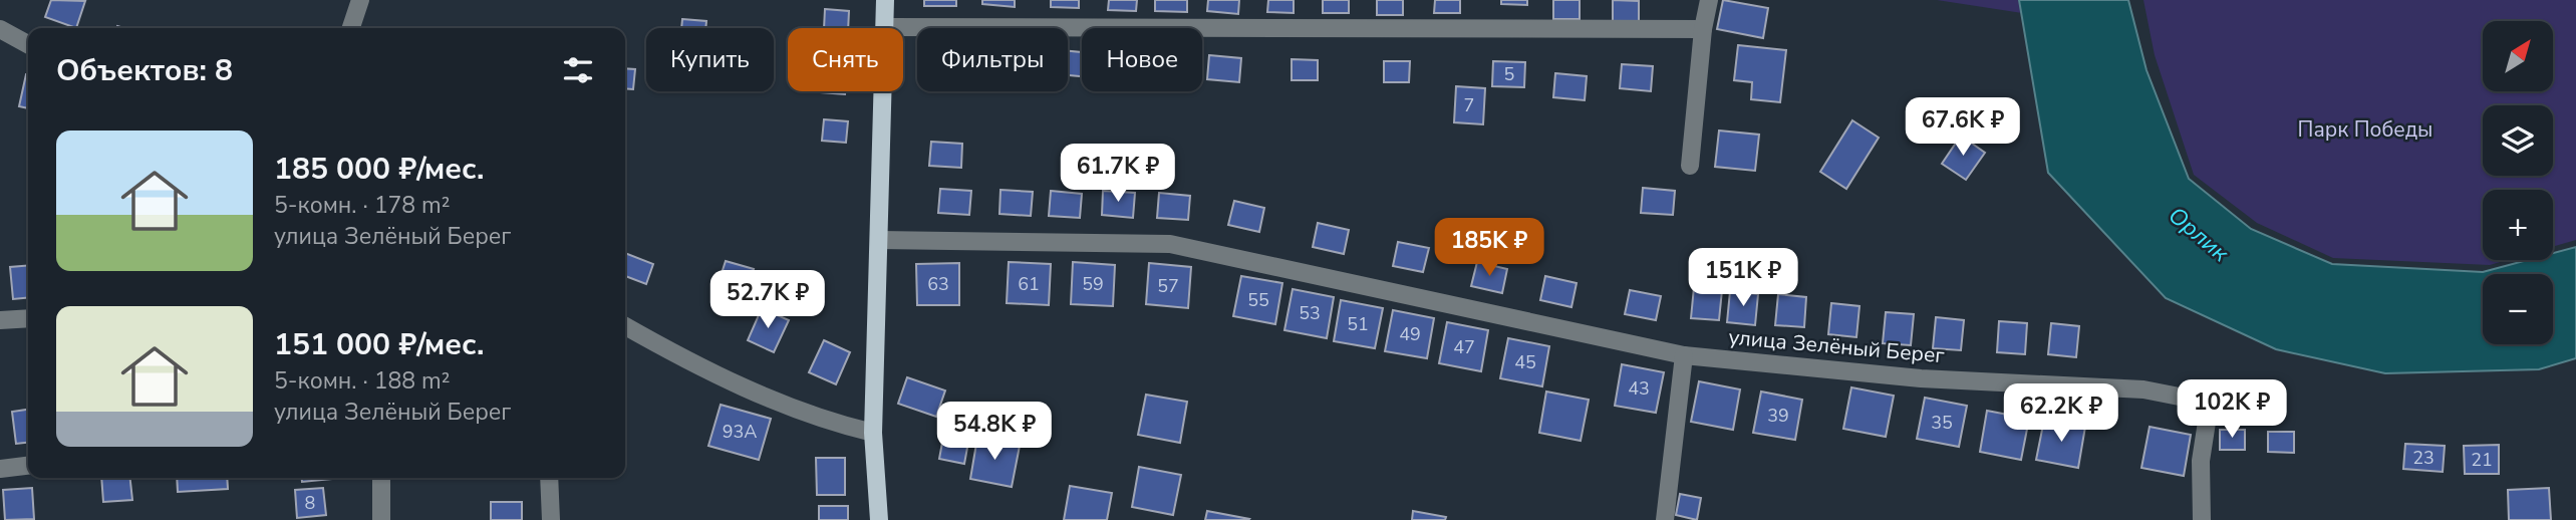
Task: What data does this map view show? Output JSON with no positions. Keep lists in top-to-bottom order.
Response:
{
  "streets": {
    "street": ["улица Зелёный Берег"]
  },
  "water": ["Орлик"],
  "parks": ["Парк Победы"],
  "house_numbers": [
    "5",
    "7",
    "63",
    "61",
    "59",
    "57",
    "55",
    "53",
    "51",
    "49",
    "47",
    "45",
    "43",
    "39",
    "35",
    "93А",
    "23",
    "21",
    "8"
  ],
  "north": "top right",
  "page": {
    "map_buttons": ["+", "−"],
    "chip": [
      "Купить",
      "Снять",
      "Фильтры",
      "Новое"
    ],
    "heading": "Объектов: 8",
    "price": [
      "67.6K ₽",
      "61.7K ₽",
      "185K ₽",
      "151K ₽",
      "52.7K ₽",
      "102K ₽",
      "62.2K ₽",
      "54.8K ₽"
    ],
    "list": [
      {
        "name": "185 000 ₽/мес.",
        "note": "5-комн. · 178 m² · улица Зелёный Берег"
      },
      {
        "name": "151 000 ₽/мес.",
        "note": "5-комн. · 188 m² · улица Зелёный Берег"
      }
    ]
  }
}
